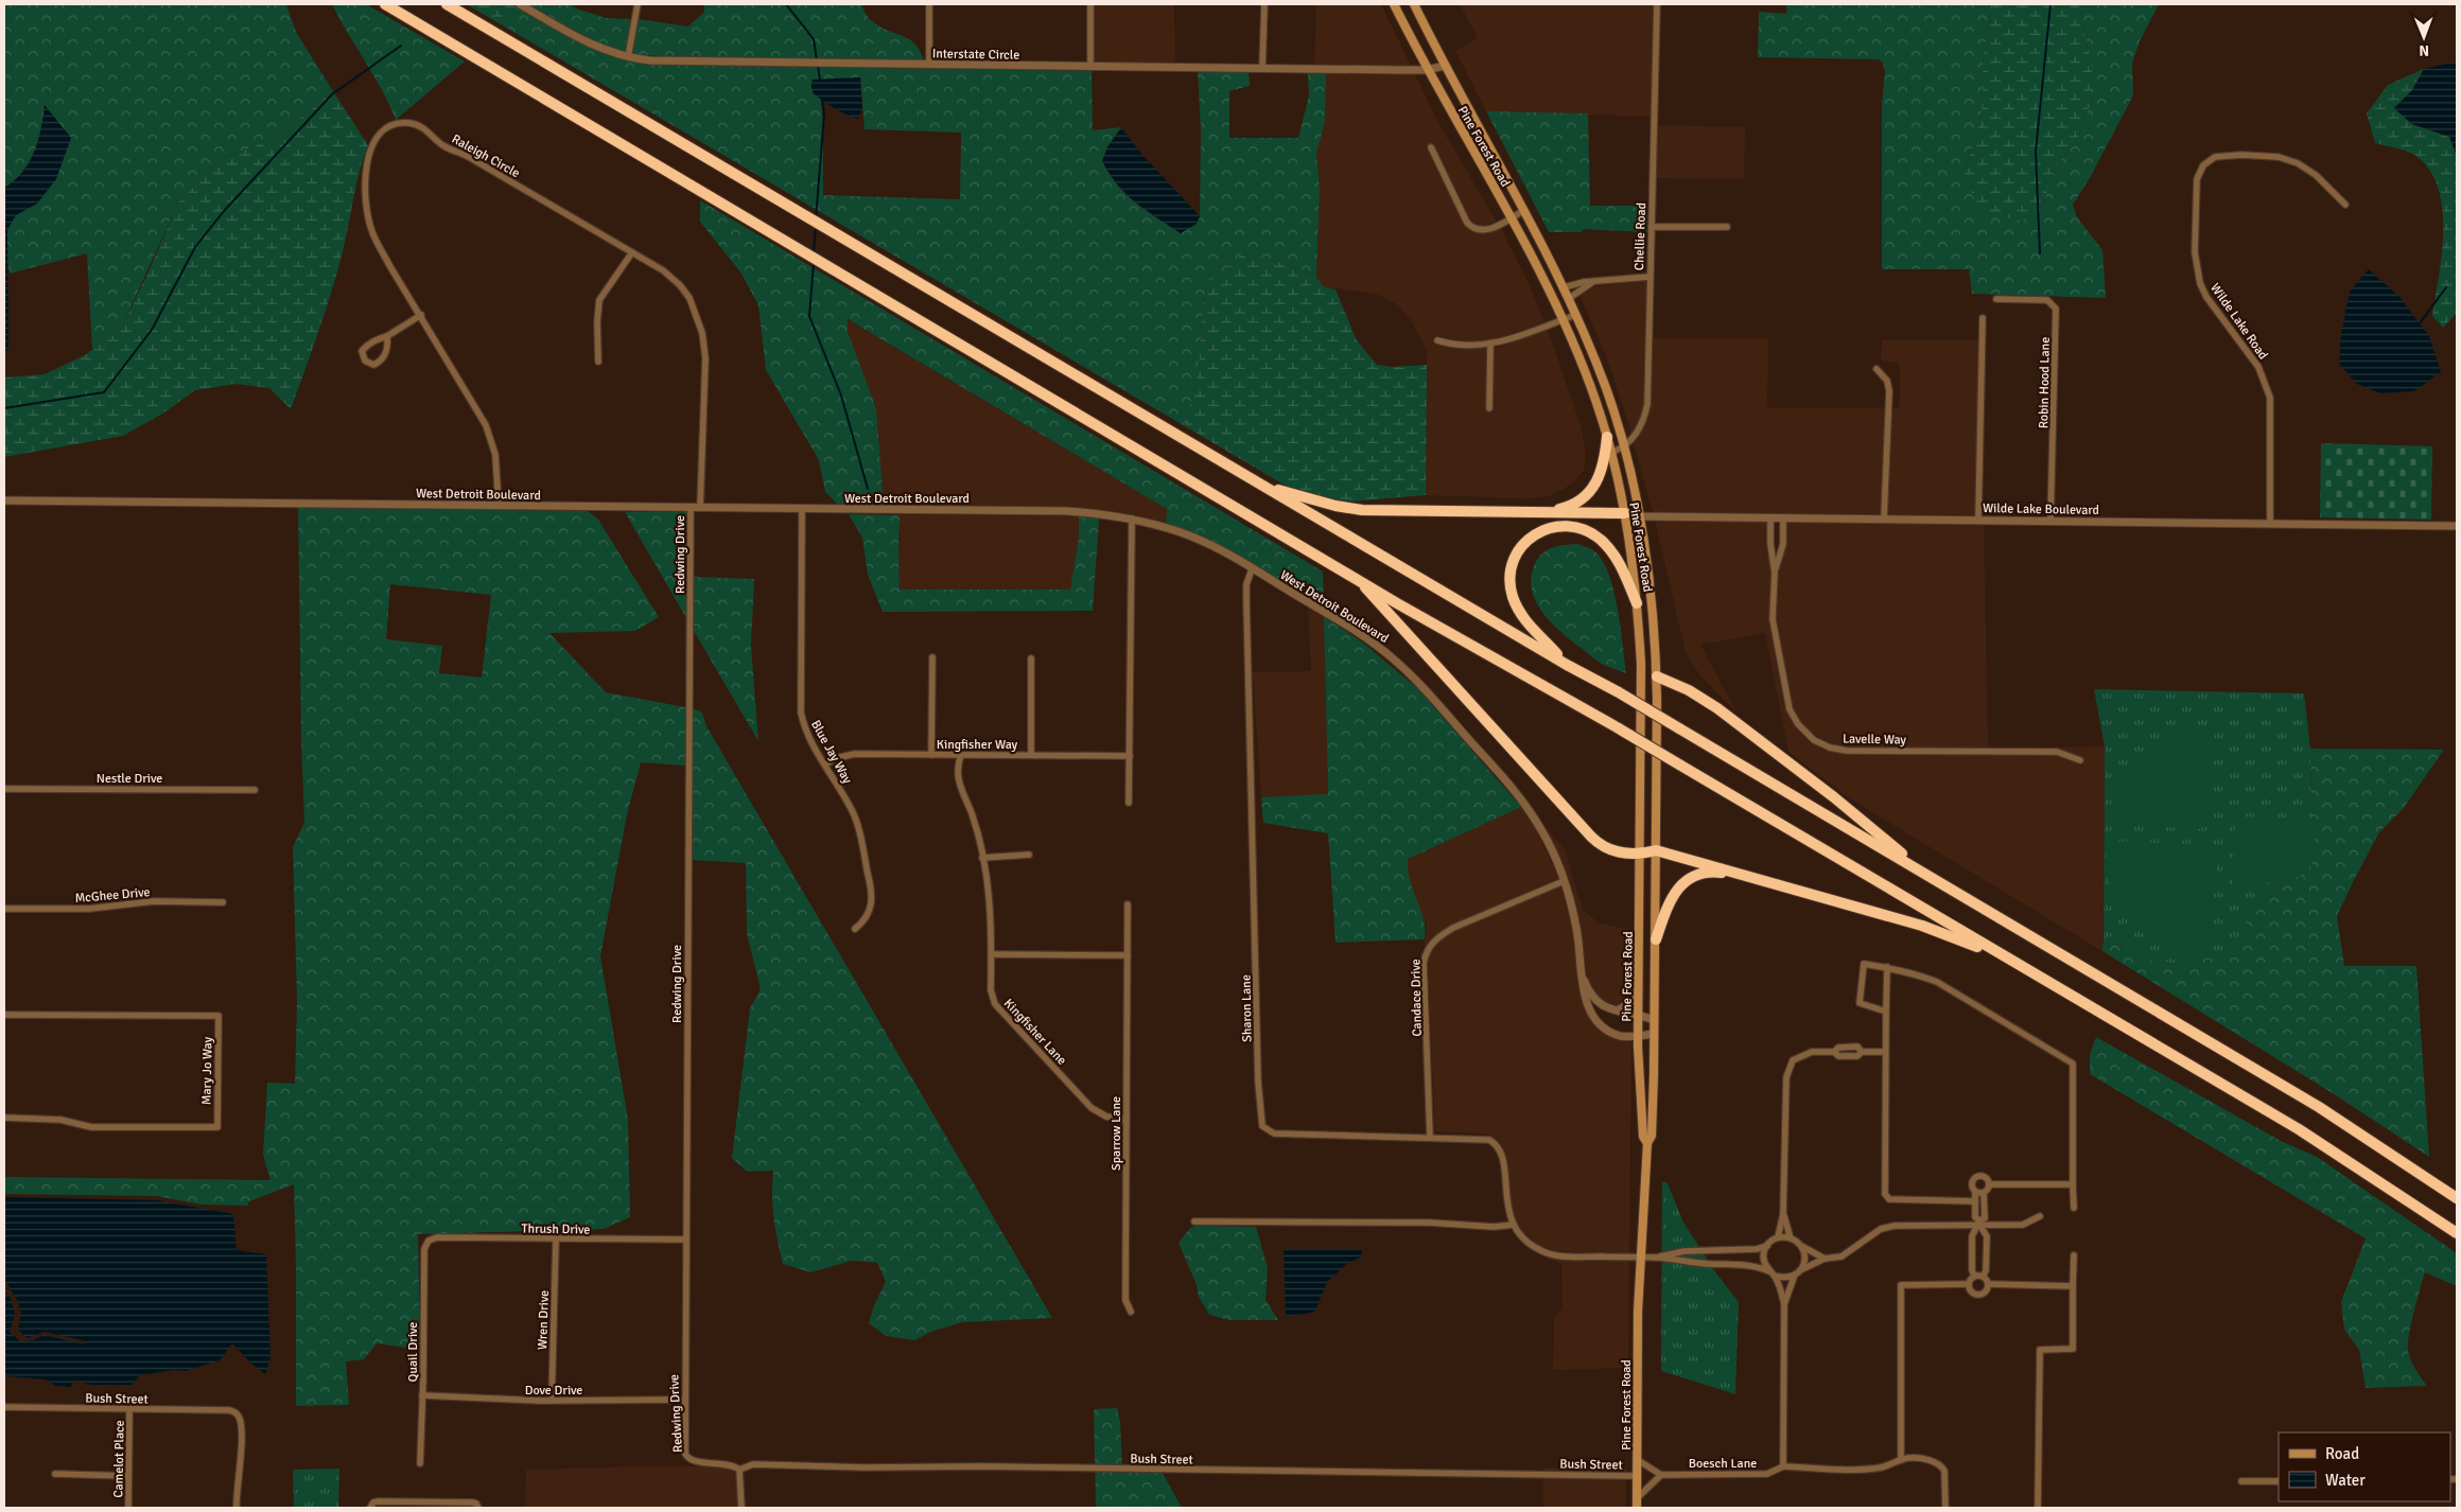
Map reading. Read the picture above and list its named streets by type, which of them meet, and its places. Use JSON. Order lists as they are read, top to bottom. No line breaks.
{"streets":{"main road":["Pine Forest Road"],"street":["Interstate Circle","Raleigh Circle","Chellie Road","Wilde Lake Road","Robin Hood Lane","West Detroit Boulevard","Wilde Lake Boulevard","Redwing Drive","Lavelle Way","Kingfisher Way","Blue Jay Way","Nestle Drive","McGhee Drive","Candace Drive","Sharon Lane","Kingfisher Lane","Mary Jo Way","Sparrow Lane","Thrush Drive","Wren Drive","Quail Drive","Dove Drive","Bush Street","Camelot Place","Boesch Lane"]},"crossings":[["Interstate Circle","Pine Forest Road"],["Pine Forest Road","Chellie Road"],["Pine Forest Road","West Detroit Boulevard"],["Pine Forest Road","Wilde Lake Boulevard"],["Pine Forest Road","Sharon Lane"],["Pine Forest Road","Bush Street"],["Raleigh Circle","West Detroit Boulevard"],["Wilde Lake Road","Wilde Lake Boulevard"],["Robin Hood Lane","Wilde Lake Boulevard"],["West Detroit Boulevard","Redwing Drive"],["West Detroit Boulevard","Blue Jay Way"],["West Detroit Boulevard","Candace Drive"],["West Detroit Boulevard","Sharon Lane"],["Wilde Lake Boulevard","Lavelle Way"],["Redwing Drive","Thrush Drive"],["Redwing Drive","Dove Drive"],["Redwing Drive","Bush Street"],["Kingfisher Way","Blue Jay Way"],["Kingfisher Way","Kingfisher Lane"],["Candace Drive","Sharon Lane"],["Kingfisher Lane","Sparrow Lane"],["Thrush Drive","Wren Drive"],["Thrush Drive","Quail Drive"],["Wren Drive","Dove Drive"],["Quail Drive","Dove Drive"],["Bush Street","Camelot Place"]],"legend":["Road","Water"],"north":"bottom"}
